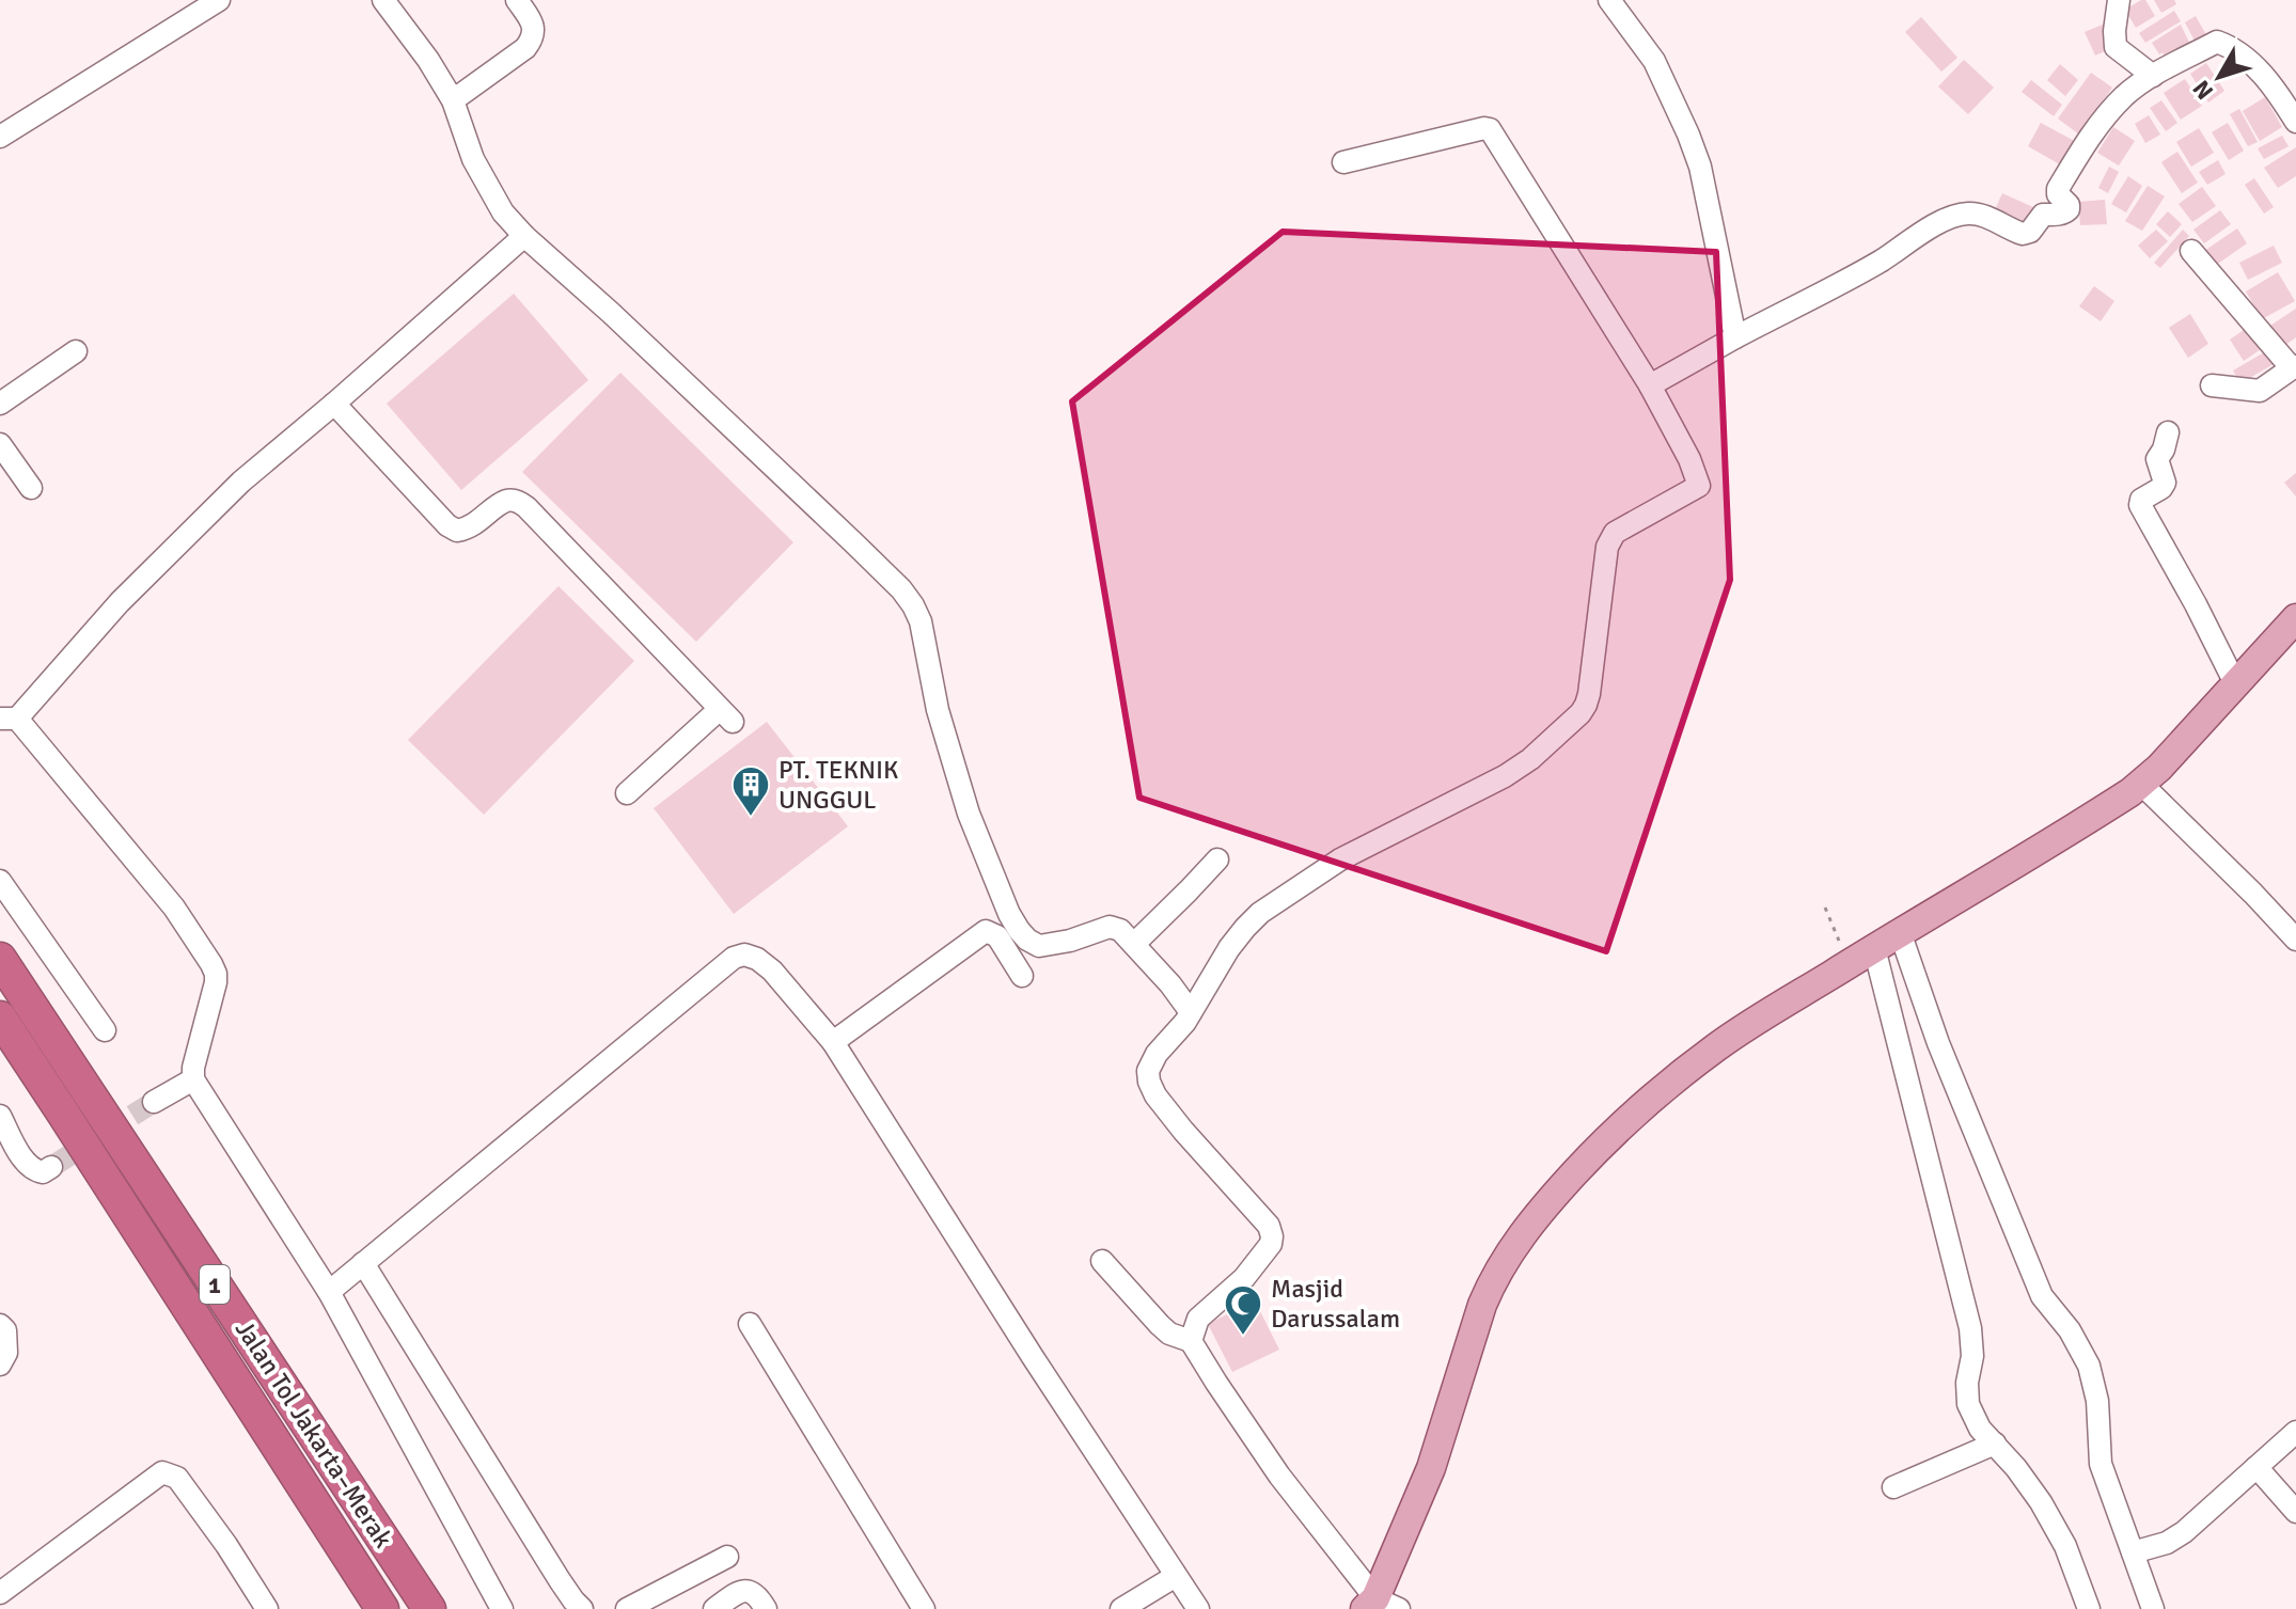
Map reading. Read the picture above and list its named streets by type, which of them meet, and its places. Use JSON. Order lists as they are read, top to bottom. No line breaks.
{"streets":{"highway":["1","Jalan Tol Jakarta–Merak"]},"places":{"building":["PT. TEKNIK UNGGUL"],"mosque":["Masjid Darussalam"]},"north":"bottom left"}
